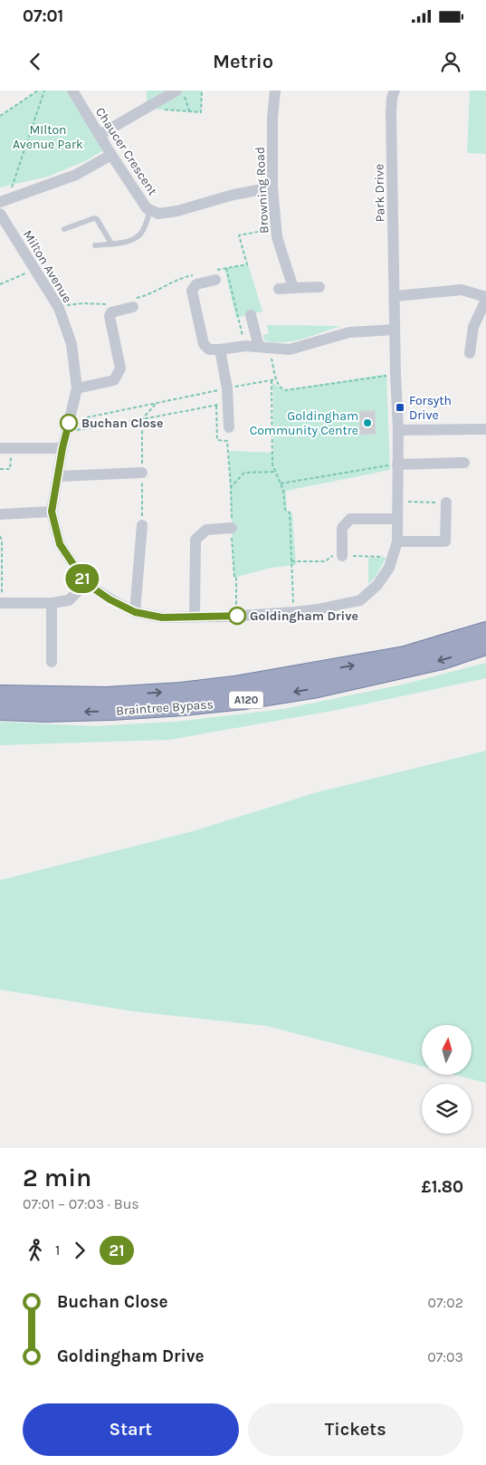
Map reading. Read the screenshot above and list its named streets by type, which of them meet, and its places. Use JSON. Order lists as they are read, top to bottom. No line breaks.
{"streets":{"highway":["A120","Braintree Bypass"],"street":["Chaucer Crescent","Browning Road","Park Drive","Milton Avenue"]},"crossings":[["Chaucer Crescent","Browning Road"]],"parks":["MIlton Avenue Park"],"places":{"transit":["Forsyth Drive"],"other":["Buchan Close","Goldingham Community Centre","Goldingham Drive"]},"lines":["bus line 21"],"north":"top","page":{"status":"07:01","header":"Metrio","on_map":"21","heading":["2 min","07:01 – 07:03 · Bus","£1.80"],"legs":["1","21"],"list":[{"name":"Buchan Close","value":"07:02"},{"name":"Goldingham Drive","value":"07:03"}],"buttons":["Start","Tickets"]}}
